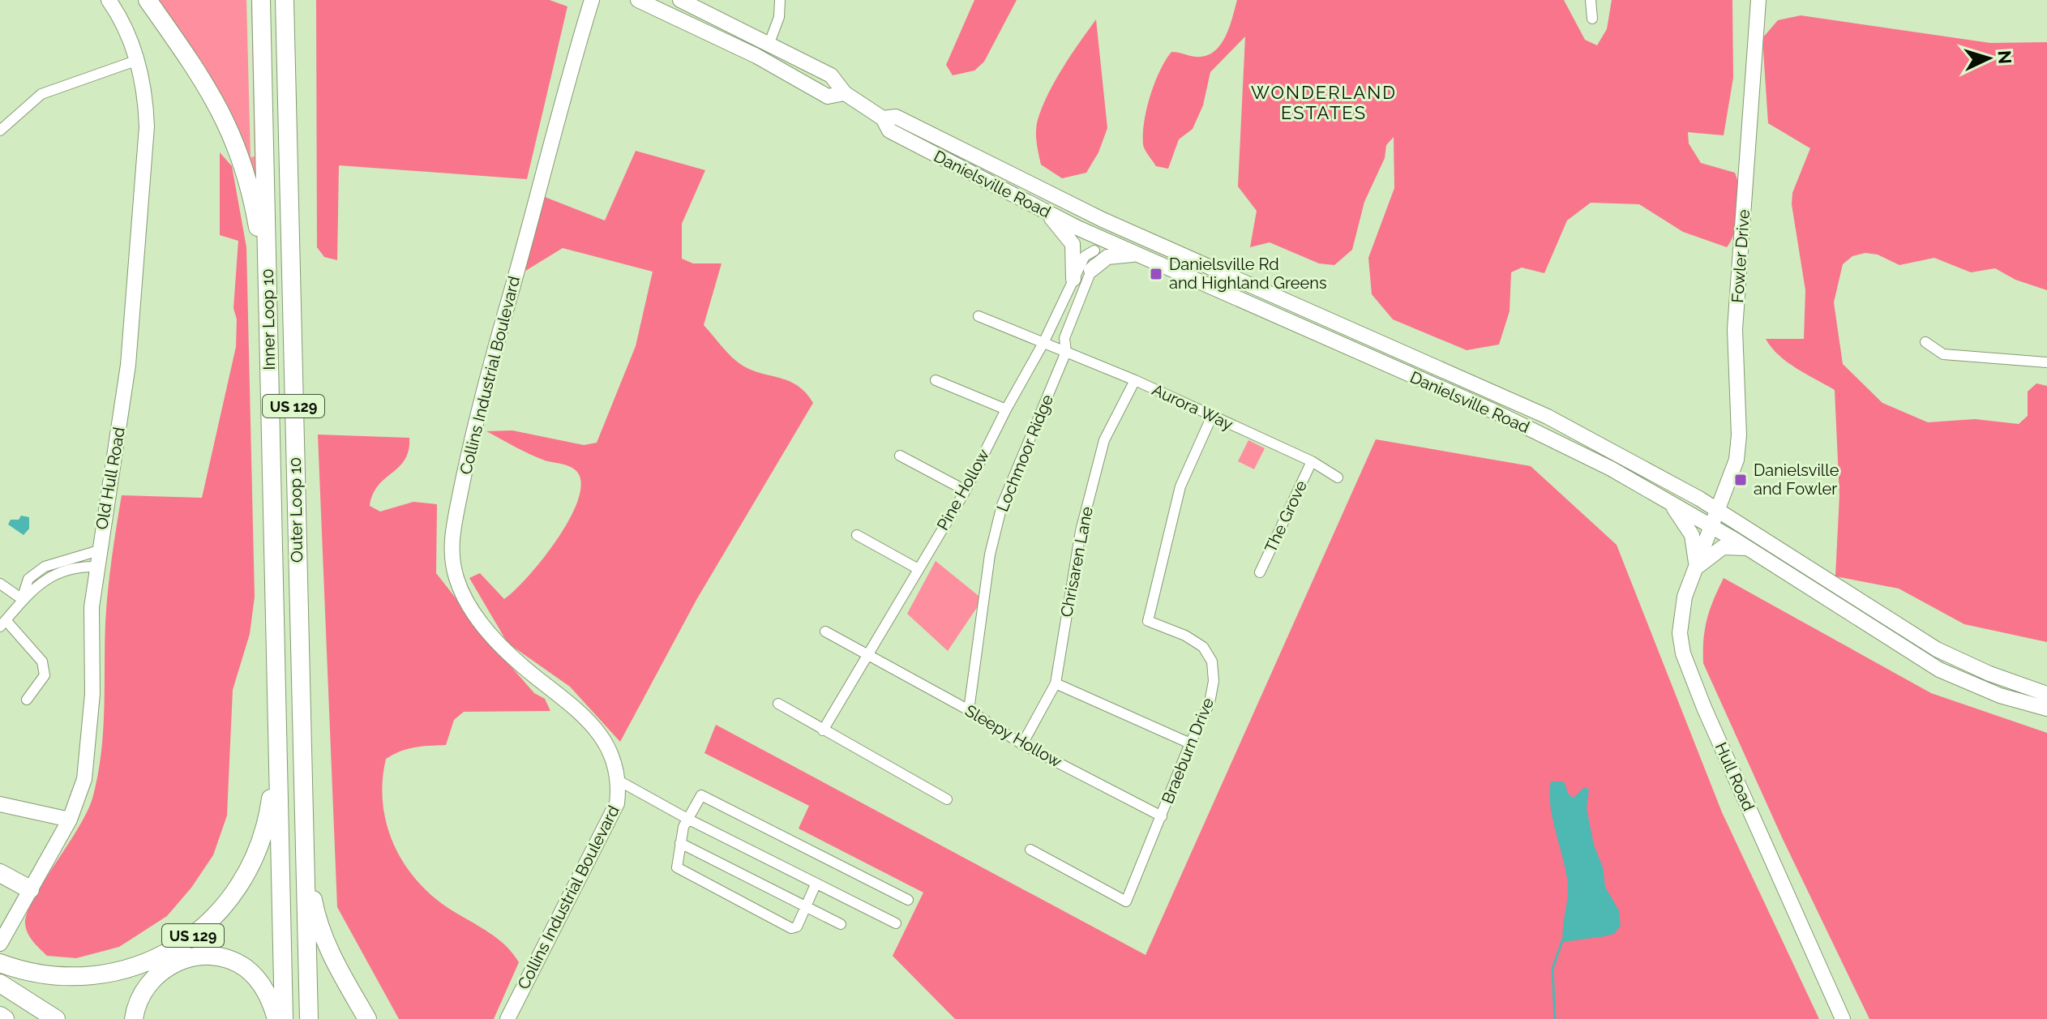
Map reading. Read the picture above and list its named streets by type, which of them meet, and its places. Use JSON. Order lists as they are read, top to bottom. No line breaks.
{"streets":{"highway":["Inner Loop 10","US 129","Outer Loop 10"],"main road":["Danielsville Road","Fowler Drive","Collins Industrial Boulevard","Old Hull Road","Hull Road"],"street":["Aurora Way","Lochmoor Ridge","Pine Hollow","The Grove","Chrisaren Lane","Sleepy Hollow","Braeburn Drive"]},"crossings":[["Danielsville Road","Fowler Drive"],["Danielsville Road","Pine Hollow"],["Danielsville Road","Hull Road"],["Fowler Drive","Hull Road"],["Inner Loop 10","US 129"],["Aurora Way","Lochmoor Ridge"],["Aurora Way","Pine Hollow"],["Aurora Way","The Grove"],["Aurora Way","Chrisaren Lane"],["Aurora Way","Braeburn Drive"],["Lochmoor Ridge","Sleepy Hollow"],["Pine Hollow","Sleepy Hollow"],["Chrisaren Lane","Sleepy Hollow"],["Sleepy Hollow","Braeburn Drive"]],"districts":["WONDERLAND ESTATES"],"places":{"transit":["Danielsville Rd and Highland Greens","Danielsville and Fowler"]},"north":"right"}
